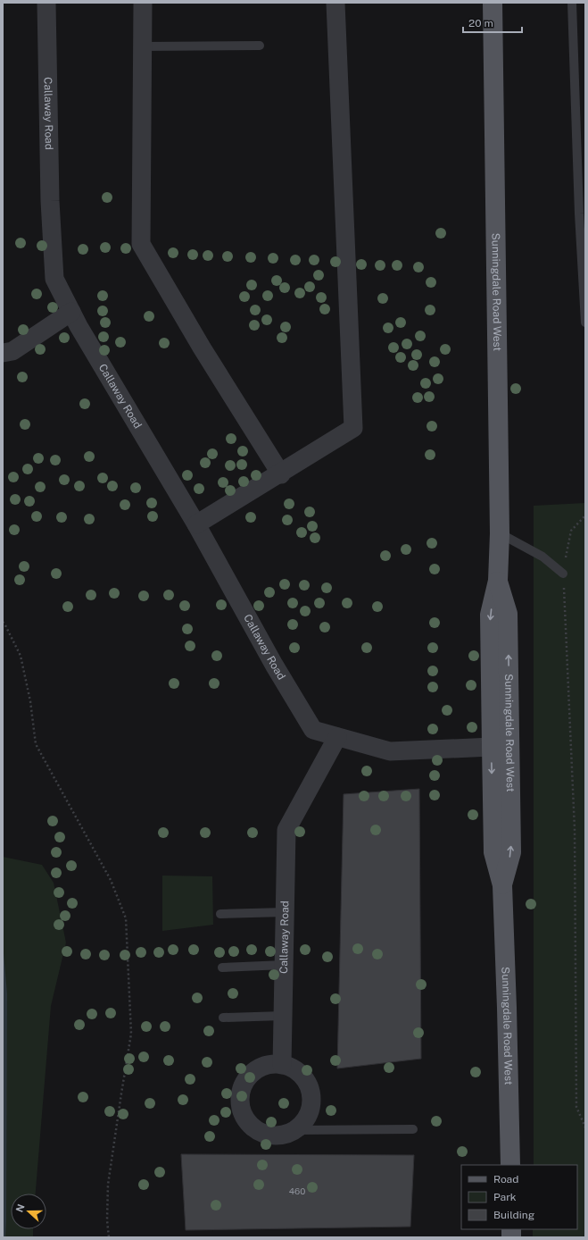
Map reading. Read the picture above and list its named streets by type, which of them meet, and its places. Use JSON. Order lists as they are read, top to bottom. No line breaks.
{"streets":{"main road":["Sunningdale Road West"],"street":["Callaway Road"]},"crossings":[["Callaway Road","Sunningdale Road West"]],"house_numbers":["460"],"legend":["Road","Park","Building"],"scale_bar":"20 m","north":"left"}
